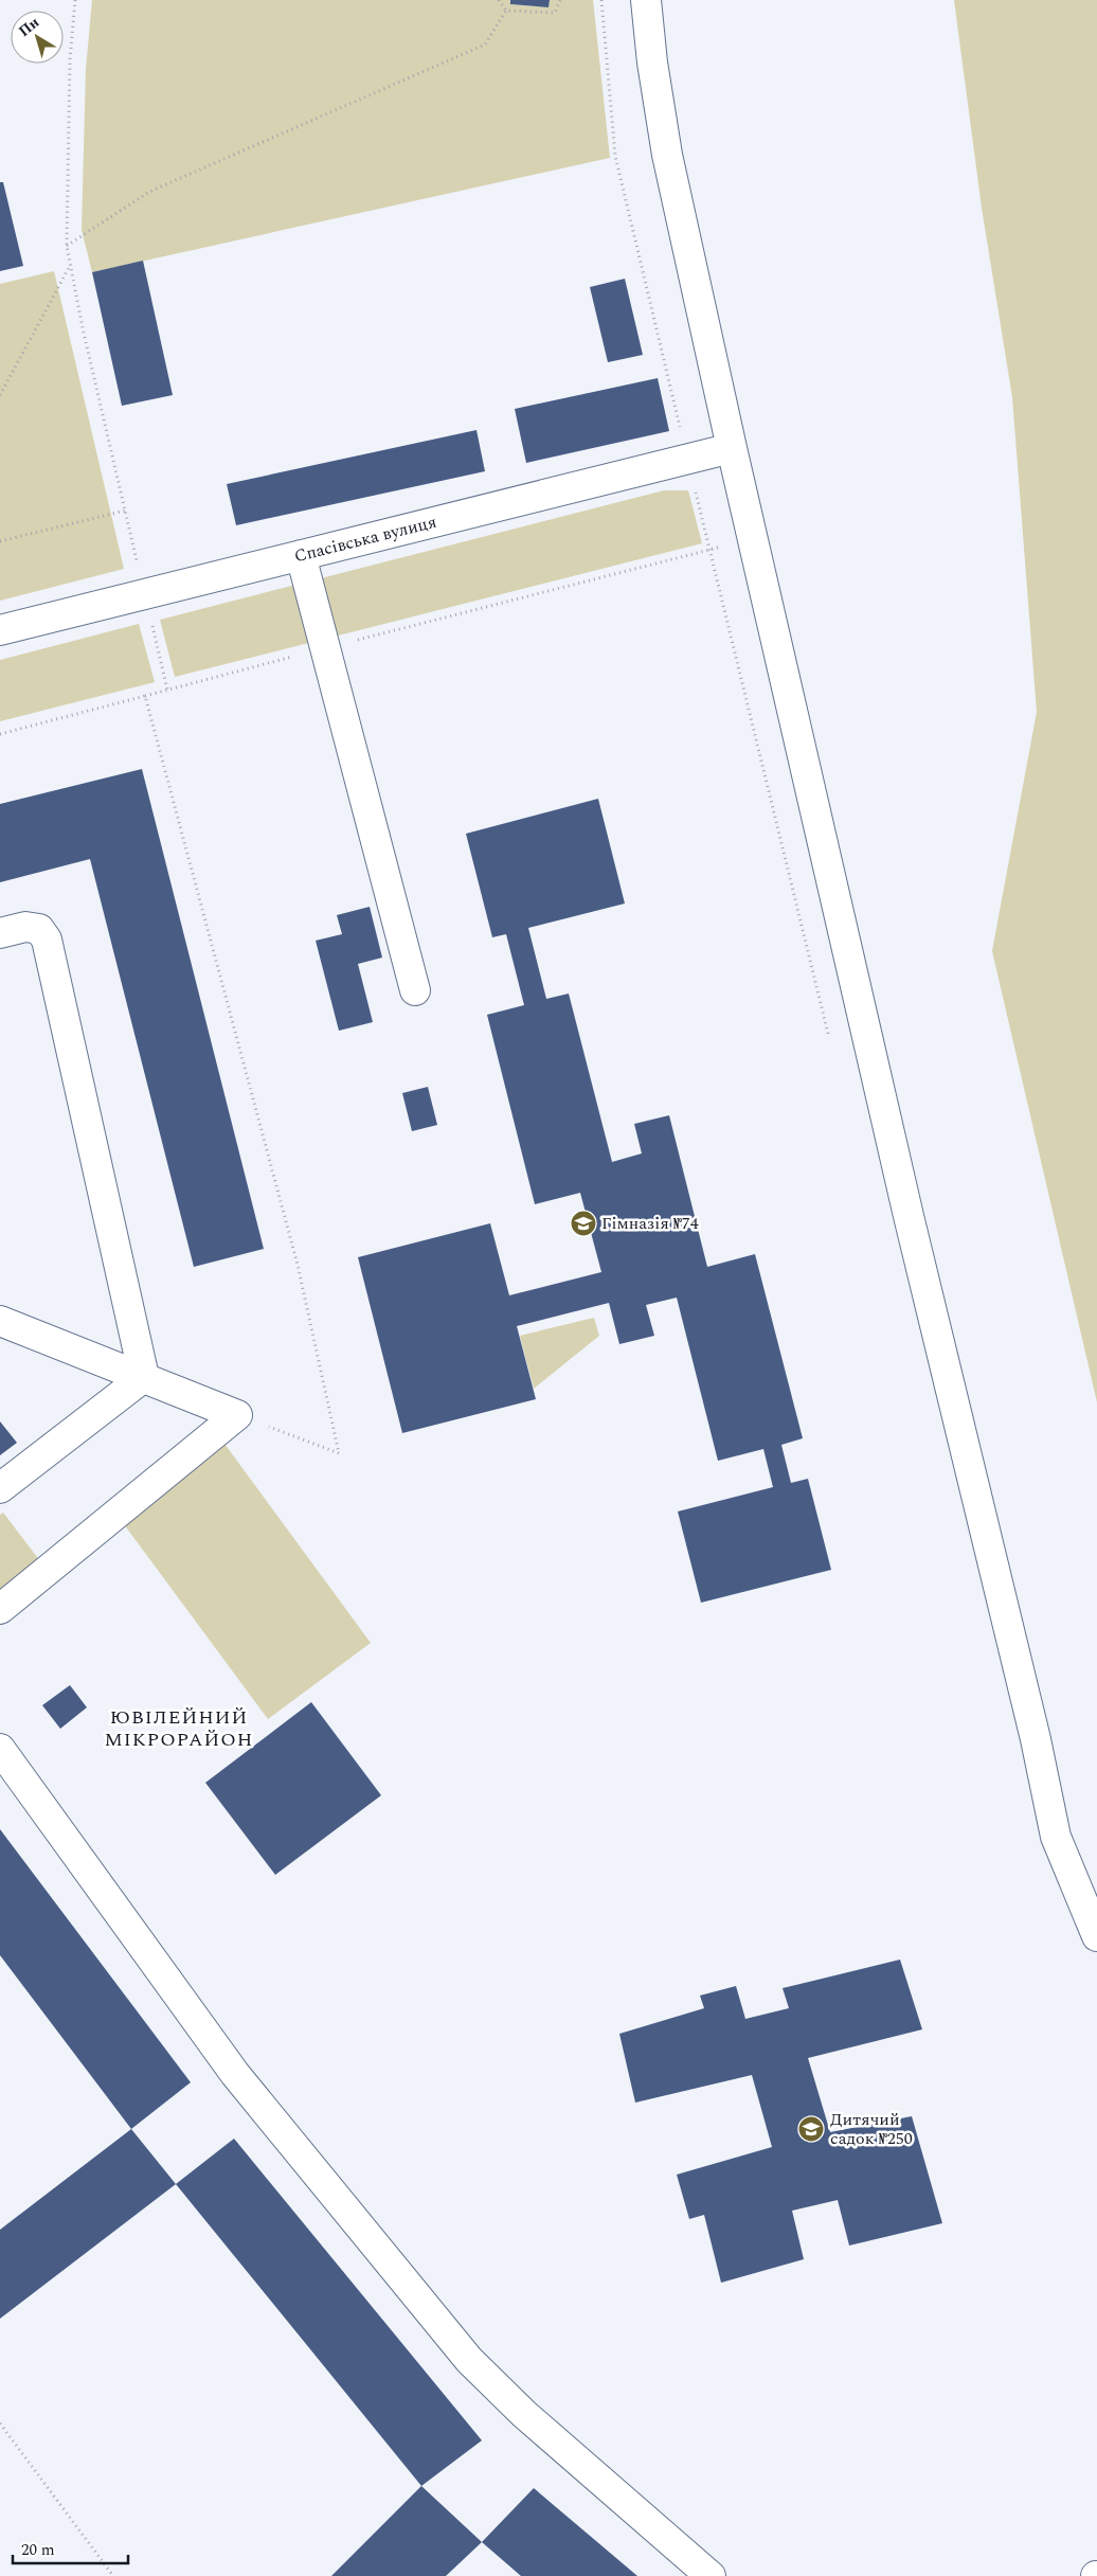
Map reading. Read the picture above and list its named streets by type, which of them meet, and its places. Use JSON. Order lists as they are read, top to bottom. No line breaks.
{"streets":{"street":["Спасівська вулиця"]},"districts":["ЮВІЛЕЙНИЙ МІКРОРАЙОН"],"places":{"school or university":["Гімназія №74","Дитячий садок №250"]},"scale_bar":"20 m","north":"top left"}
